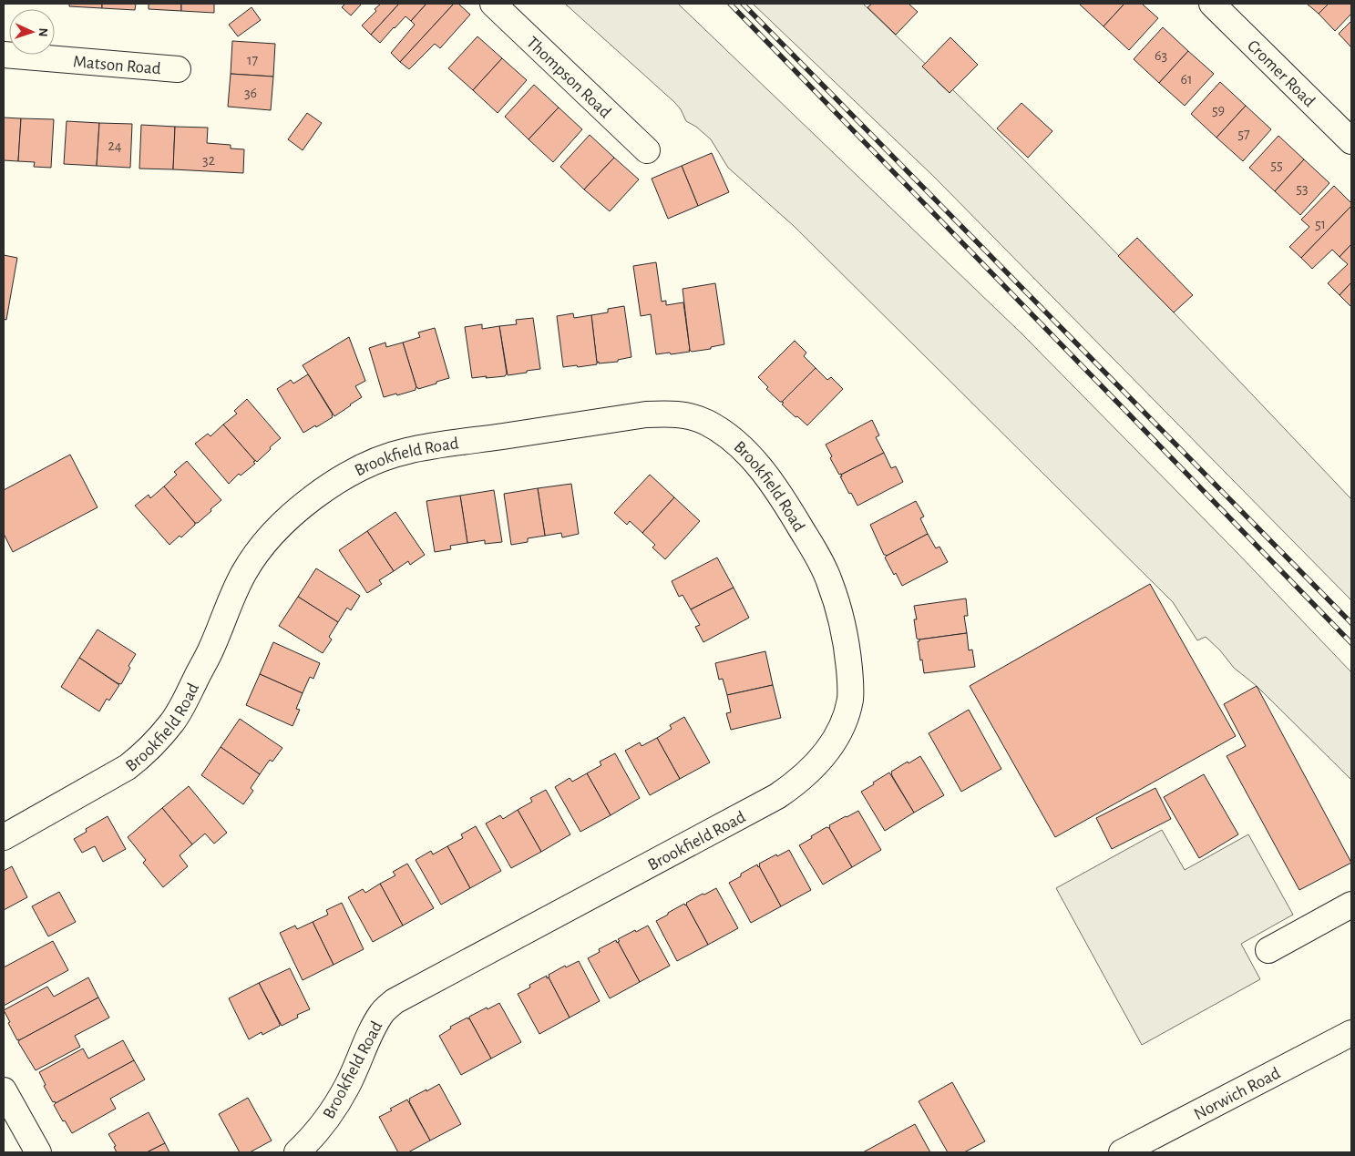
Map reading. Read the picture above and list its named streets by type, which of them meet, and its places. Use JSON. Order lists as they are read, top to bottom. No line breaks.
{"streets":{"street":["Matson Road","Cromer Road","Thompson Road","Brookfield Road","Norwich Road"]},"house_numbers":["63","17","61","36","59","57","24","32","55","53","51"],"north":"right"}
